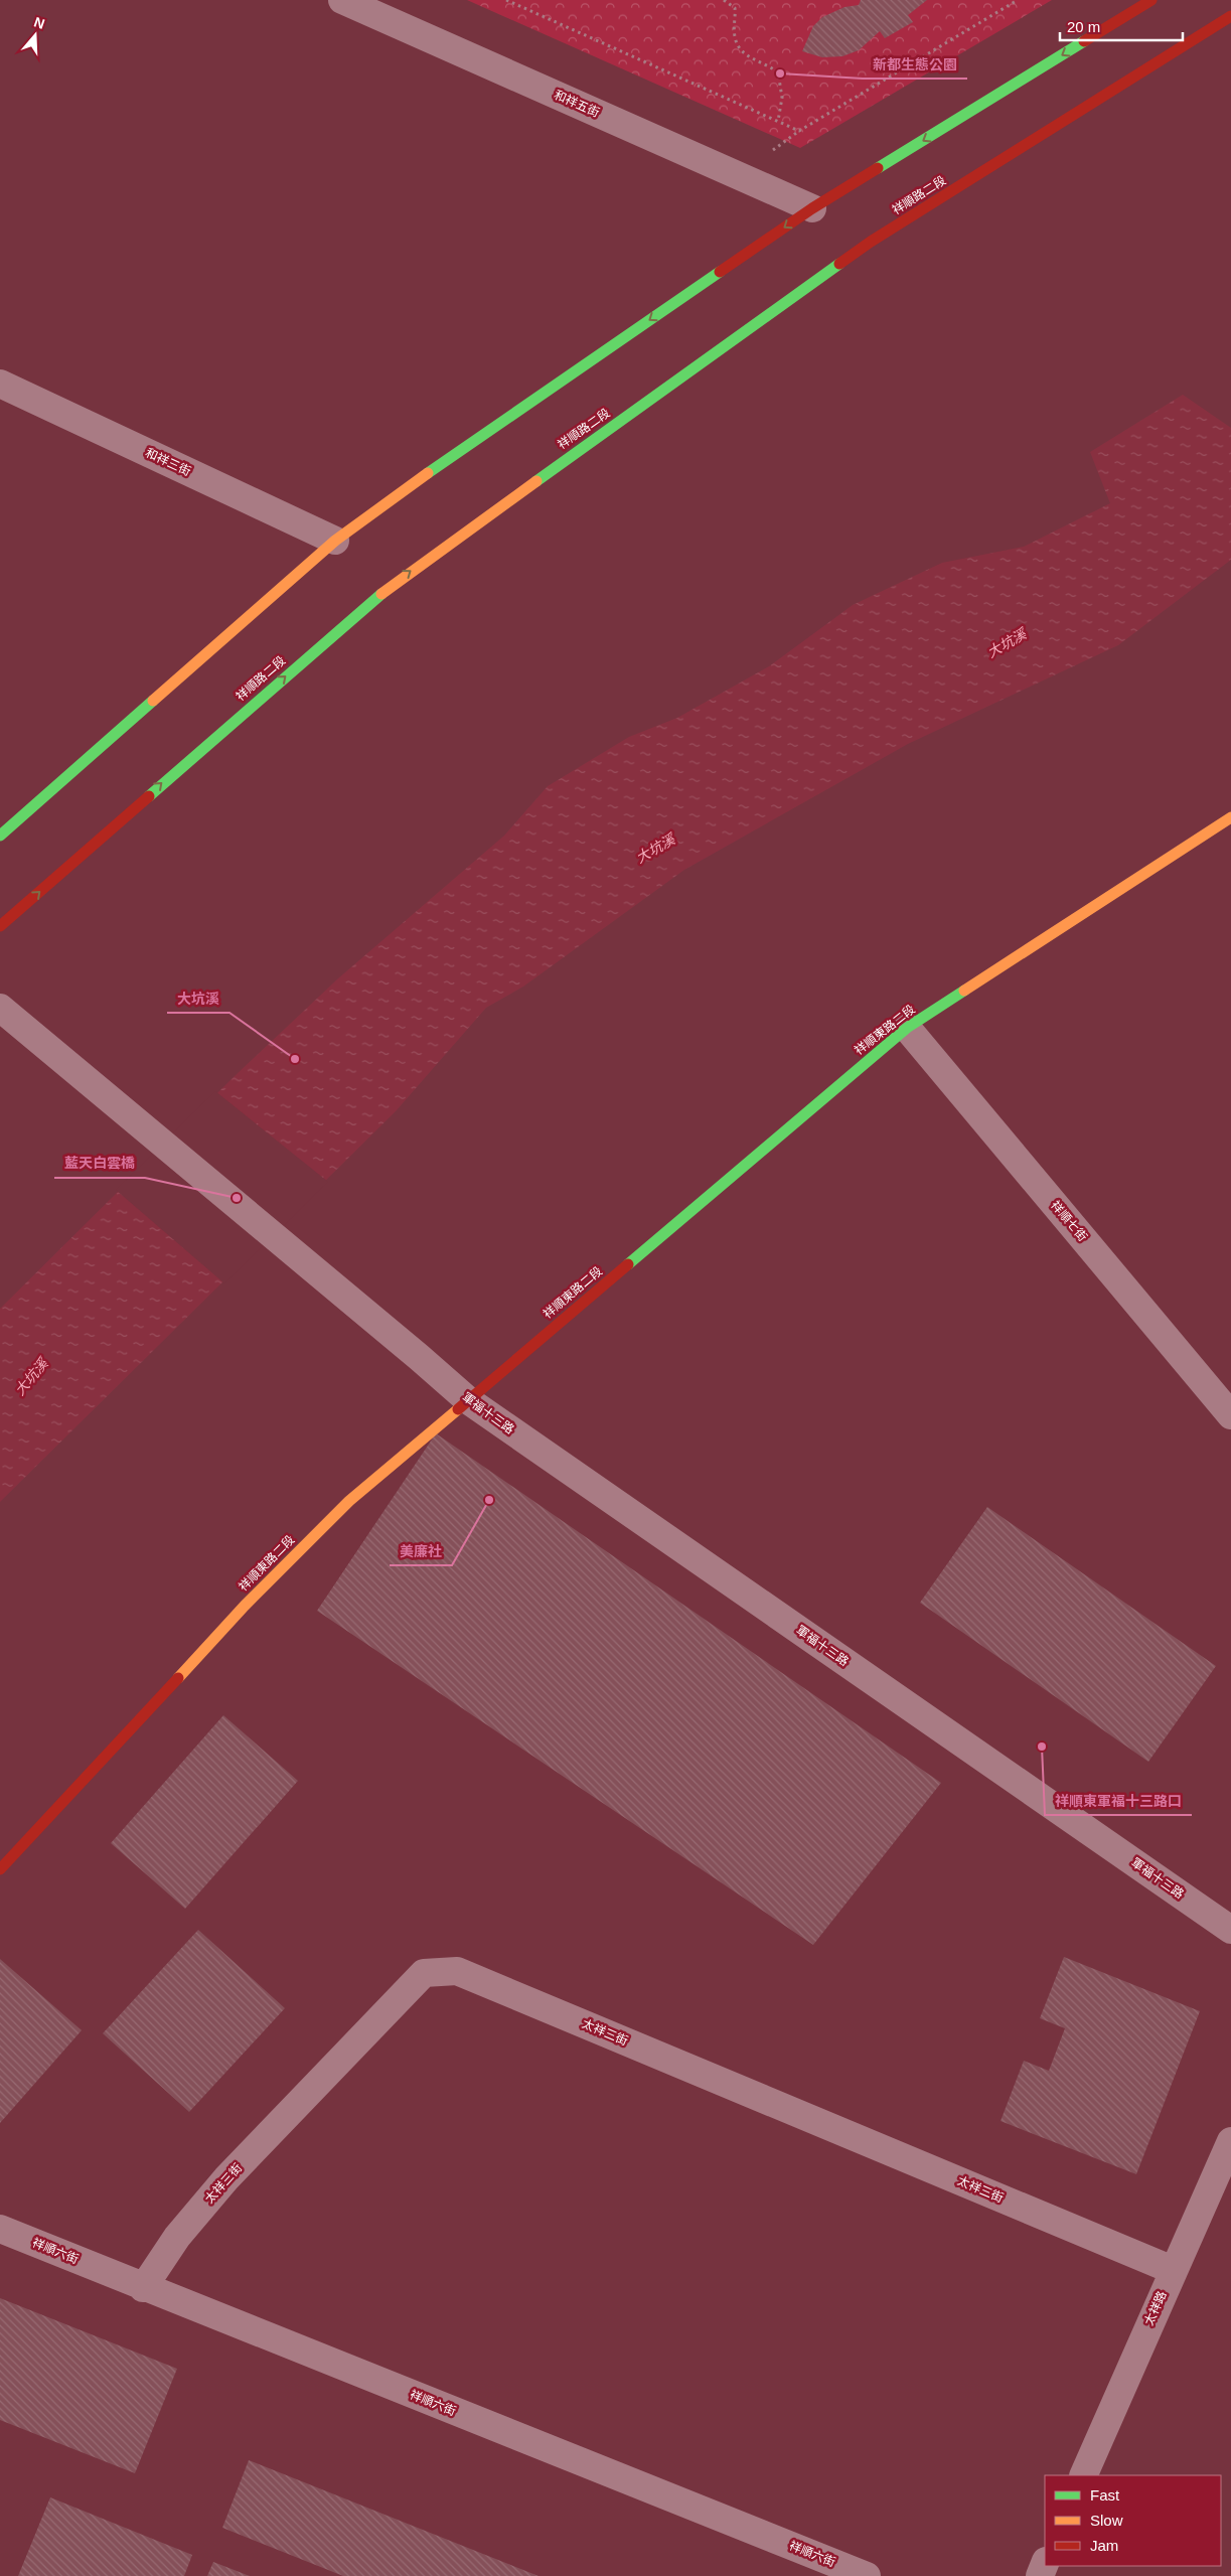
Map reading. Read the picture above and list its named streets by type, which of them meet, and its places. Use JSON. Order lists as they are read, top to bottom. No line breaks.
{"streets":{"street":["和祥五街","祥順路二段","和祥三街","祥順東路二段","祥順七街","軍福十三路","太祥三街","祥順六街","太祥路"]},"crossings":[["祥順東路二段","祥順七街"],["祥順東路二段","軍福十三路"],["太祥三街","祥順六街"],["太祥三街","太祥路"]],"water":["大坑溪"],"places":["新都生態公園","大坑溪","藍天白雲橋","美廉社","祥順東軍福十三路口"],"legend":["Fast","Slow","Jam"],"scale_bar":"20 m","north":"top"}
